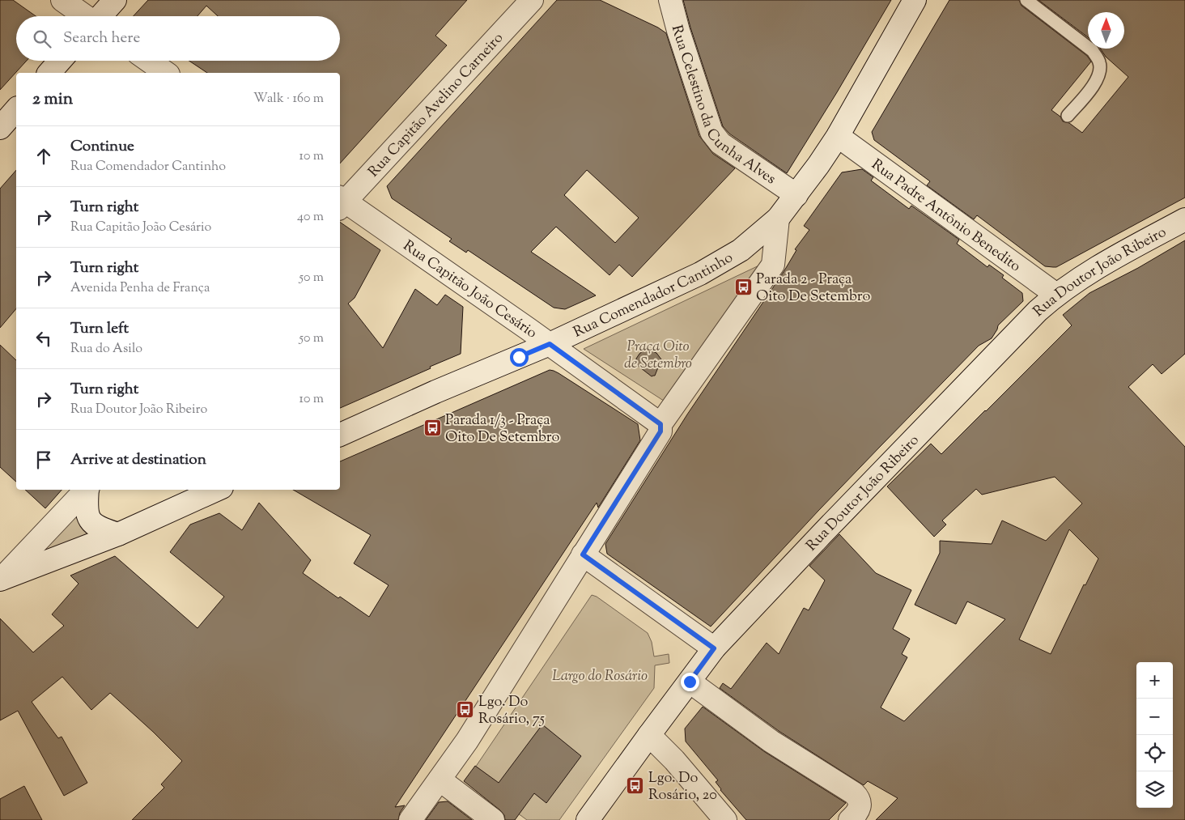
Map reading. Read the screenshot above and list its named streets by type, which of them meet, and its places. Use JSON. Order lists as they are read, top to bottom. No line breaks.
{"streets":{"street":["Rua Celestino da Cunha Alves","Rua Capitão Avelino Carneiro","Rua Padre Antônio Benedito","Rua Doutor João Ribeiro","Rua Capitão João Cesário","Rua Comendador Cantinho"]},"crossings":[["Rua Celestino da Cunha Alves","Rua Comendador Cantinho"],["Rua Capitão Avelino Carneiro","Rua Capitão João Cesário"],["Rua Padre Antônio Benedito","Rua Doutor João Ribeiro"],["Rua Padre Antônio Benedito","Rua Comendador Cantinho"],["Rua Capitão João Cesário","Rua Comendador Cantinho"]],"parks":["Praça Oito de Setembro","Largo do Rosário"],"places":{"bus stop":["Parada 2 - Praça Oito De Setembro","Parada 1/3 - Praça Oito De Setembro","Lgo. Do Rosário, 75","Lgo. Do Rosário, 20"]},"north":"top","page":{"search":"Search here","heading":["2 min","Walk · 160 m"],"list":[["Continue","Rua Comendador Cantinho","10 m"],["Turn right","Rua Capitão João Cesário","40 m"],["Turn right","Avenida Penha de França","50 m"],["Turn left","Rua do Asilo","50 m"],["Turn right","Rua Doutor João Ribeiro","10 m"],"Arrive at destination"],"map_buttons":["+","−"]}}
